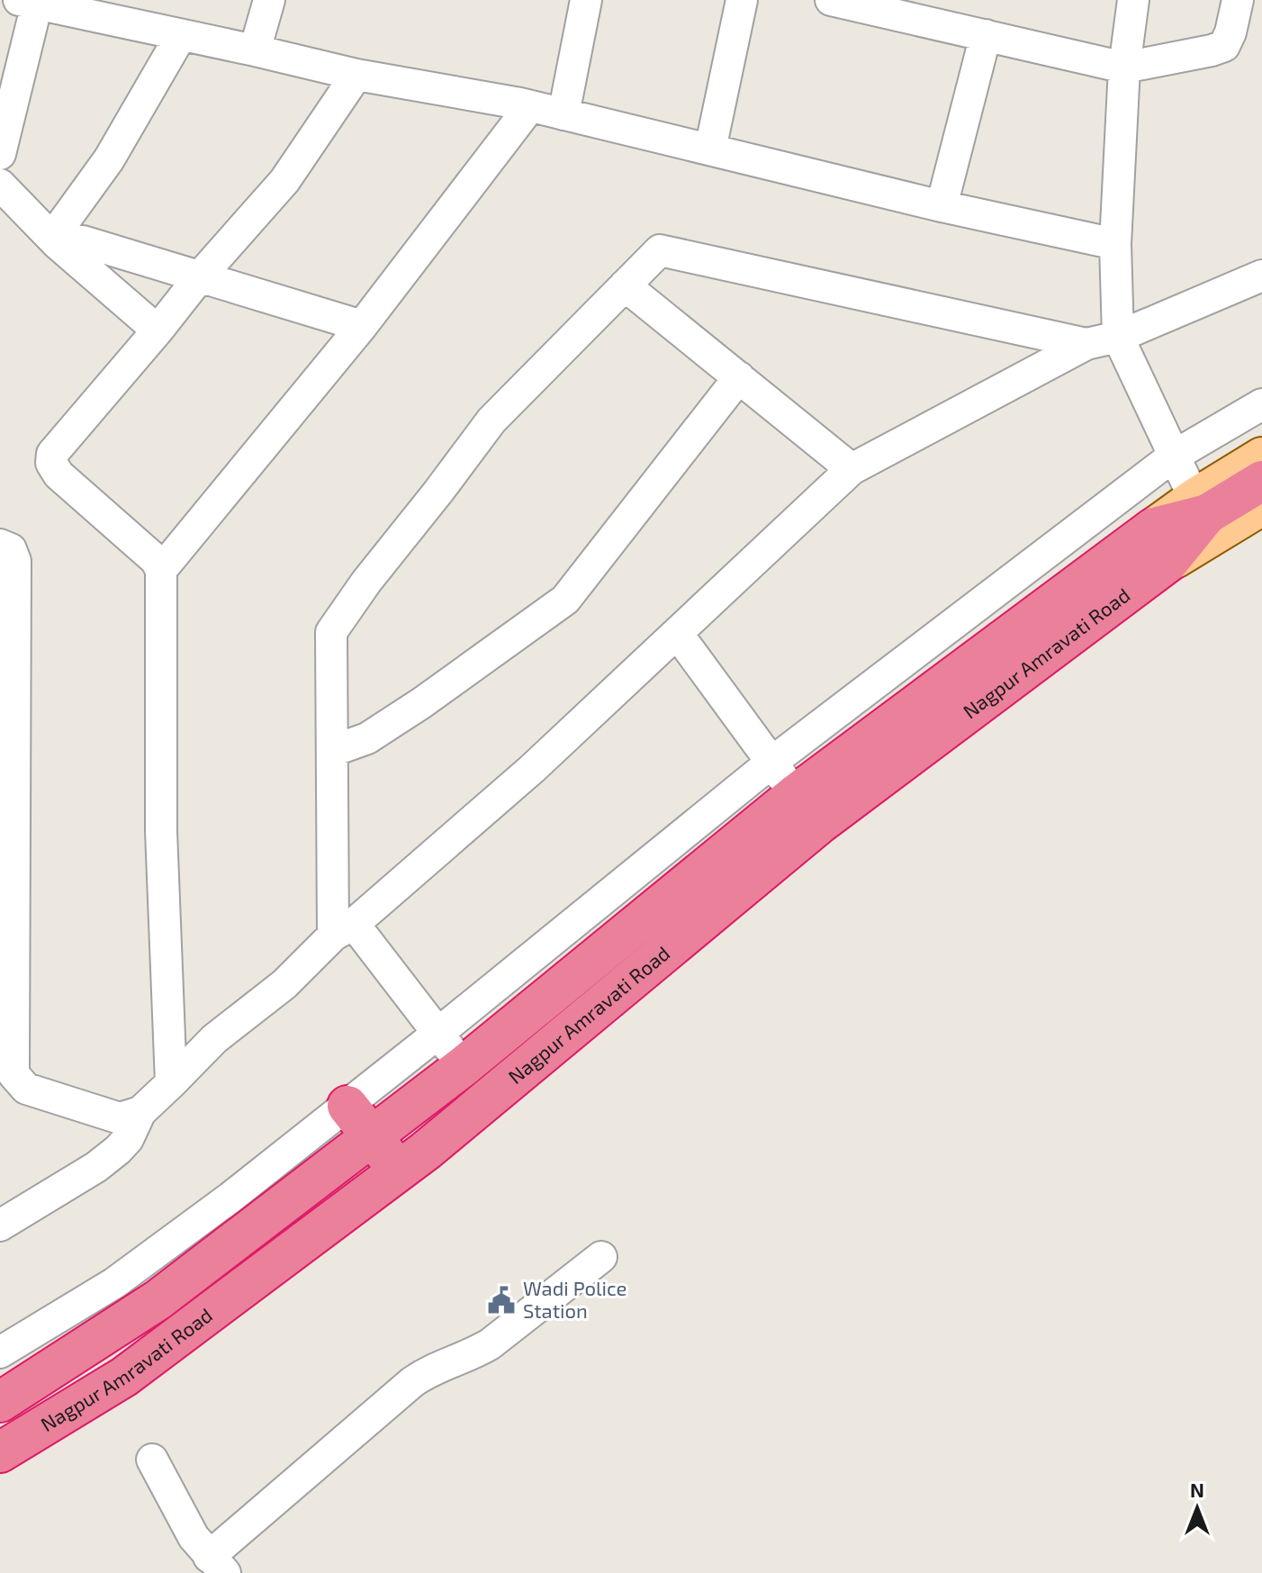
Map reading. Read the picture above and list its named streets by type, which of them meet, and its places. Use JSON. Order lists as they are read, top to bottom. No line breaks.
{"streets":{"highway":["Nagpur Amravati Road"]},"places":{"public building":["Wadi Police Station"]},"north":"top"}
